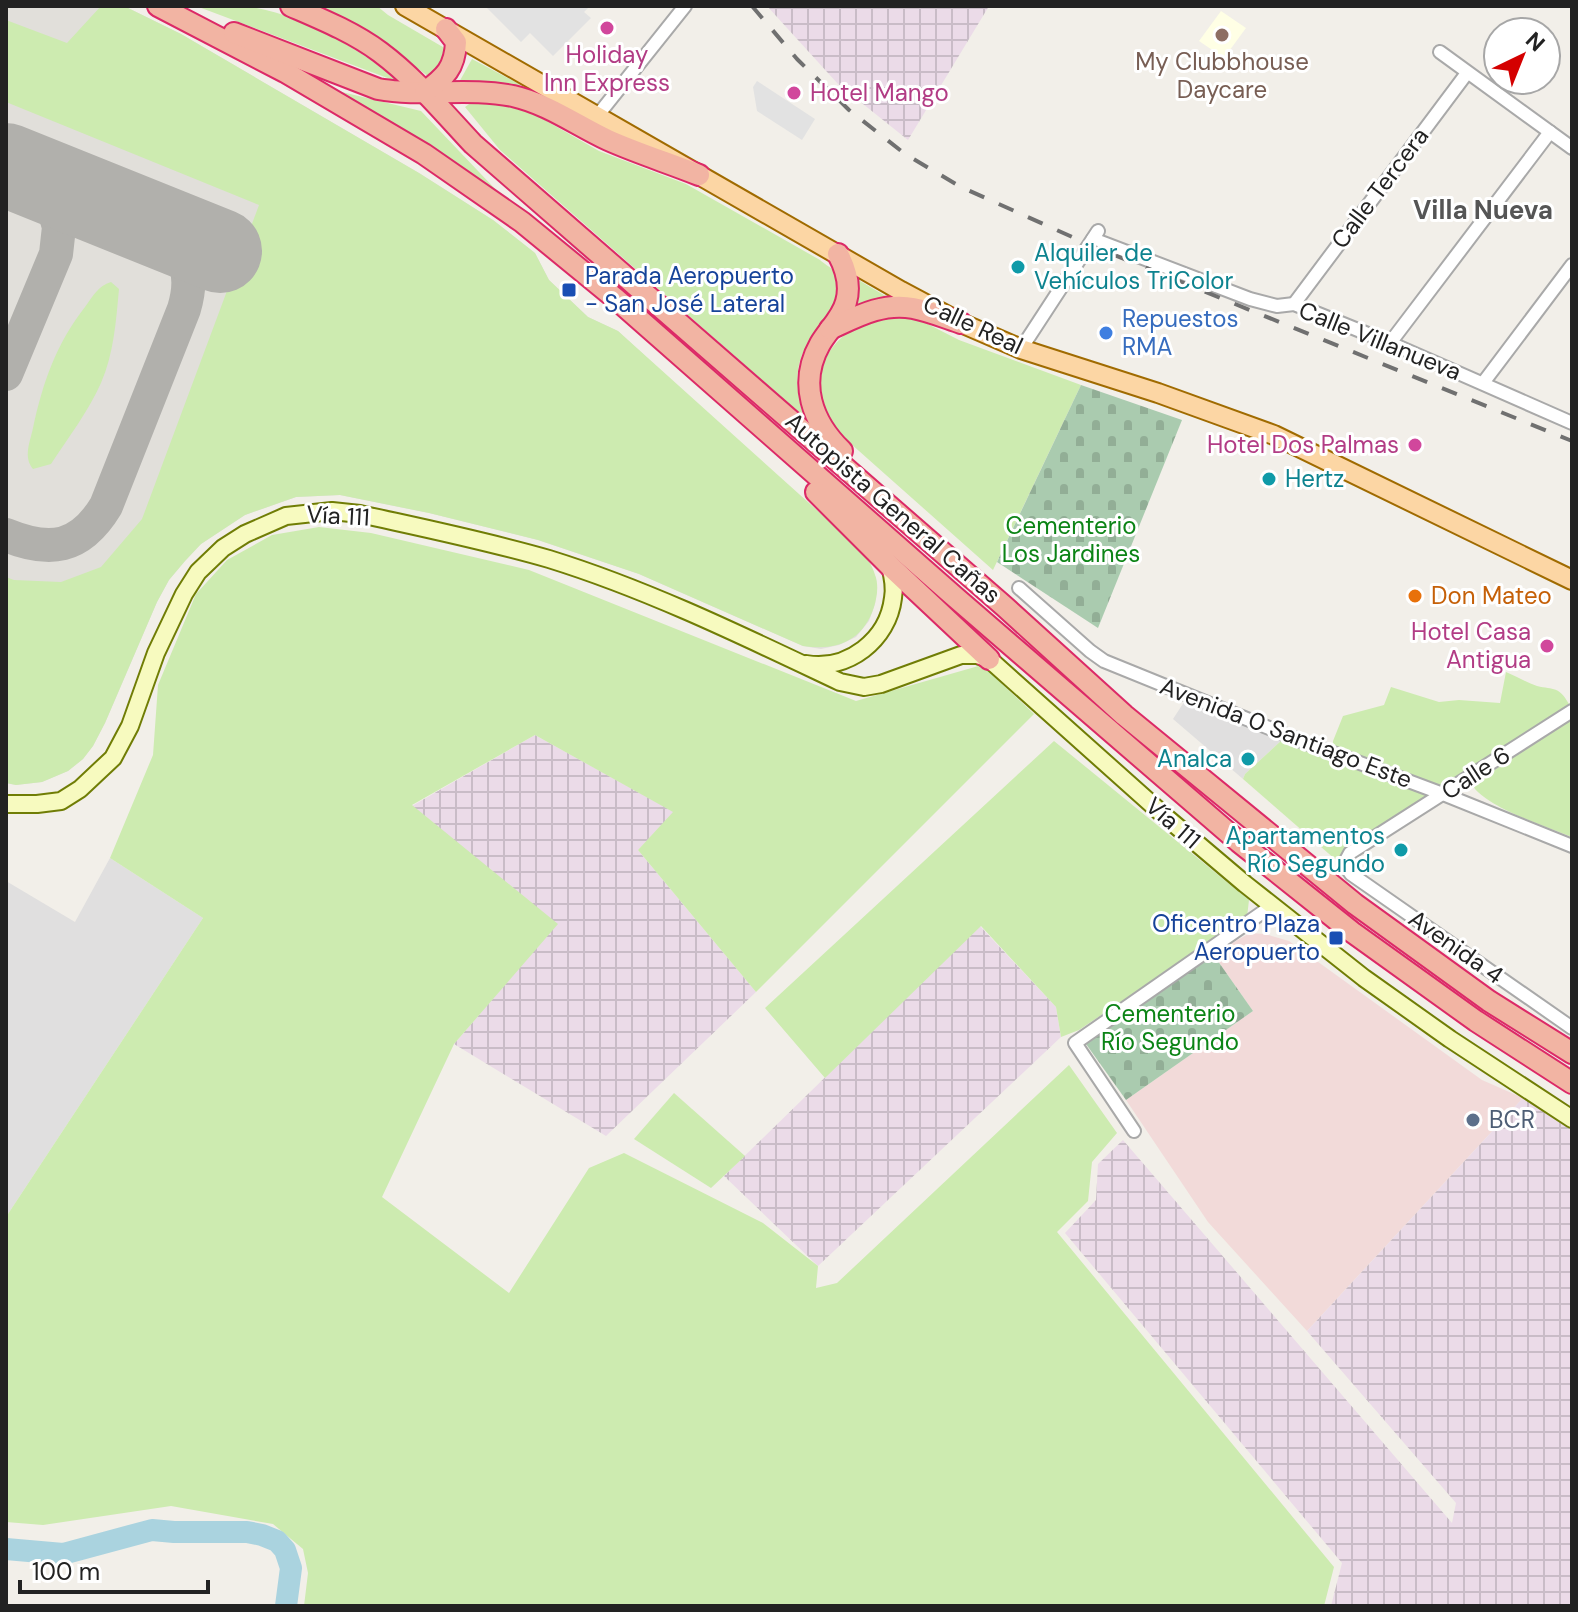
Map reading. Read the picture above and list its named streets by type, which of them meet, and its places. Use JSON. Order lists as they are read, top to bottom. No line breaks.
{"streets":{"highway":["Autopista General Cañas"],"main road":["Calle Real","Vía 111"],"street":["Calle Tercera","Calle Villanueva","Avenida 0 Santiago Este","Calle 6","Avenida 4"]},"crossings":[["Calle Tercera","Calle Villanueva"],["Calle Real","Calle Villanueva"],["Avenida 0 Santiago Este","Calle 6"],["Calle 6","Avenida 4"]],"districts":["Villa Nueva"],"parks":["Cementerio Los Jardines","Cementerio Río Segundo"],"places":{"other":["Holiday Inn Express","My Clubbhouse Daycare","Hotel Mango","Alquiler de Vehículos TriColor","Repuestos RMA","Hotel Dos Palmas","Hertz","Don Mateo","Hotel Casa Antigua","Analca","Apartamentos Río Segundo","BCR"],"transit":["Parada Aeropuerto - San José Lateral","Oficentro Plaza Aeropuerto"]},"scale_bar":"100 m","north":"top right"}
